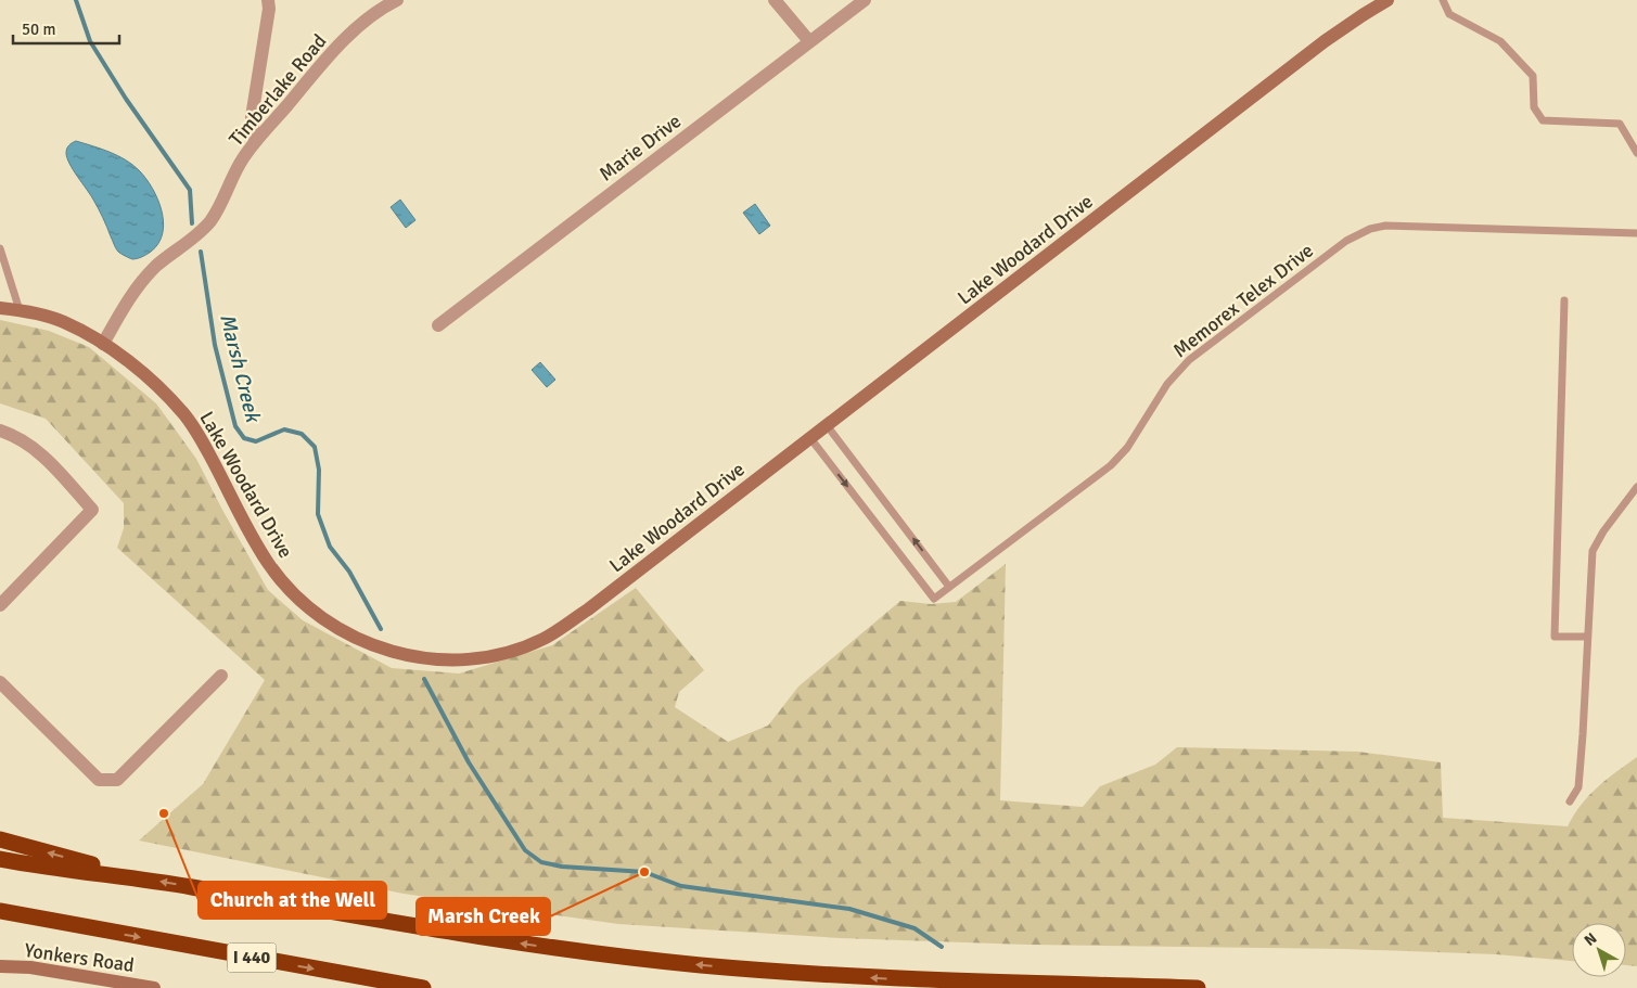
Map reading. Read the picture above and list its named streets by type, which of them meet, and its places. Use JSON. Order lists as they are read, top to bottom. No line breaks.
{"streets":{"highway":["I 440"],"street":["Timberlake Road","Marie Drive","Lake Woodard Drive","Yonkers Road"],"lane":["Memorex Telex Drive"]},"crossings":[["Timberlake Road","Lake Woodard Drive"],["Lake Woodard Drive","Memorex Telex Drive"]],"water":["Marsh Creek"],"places":["Church at the Well","Marsh Creek"],"scale_bar":"50 m","north":"top left"}
